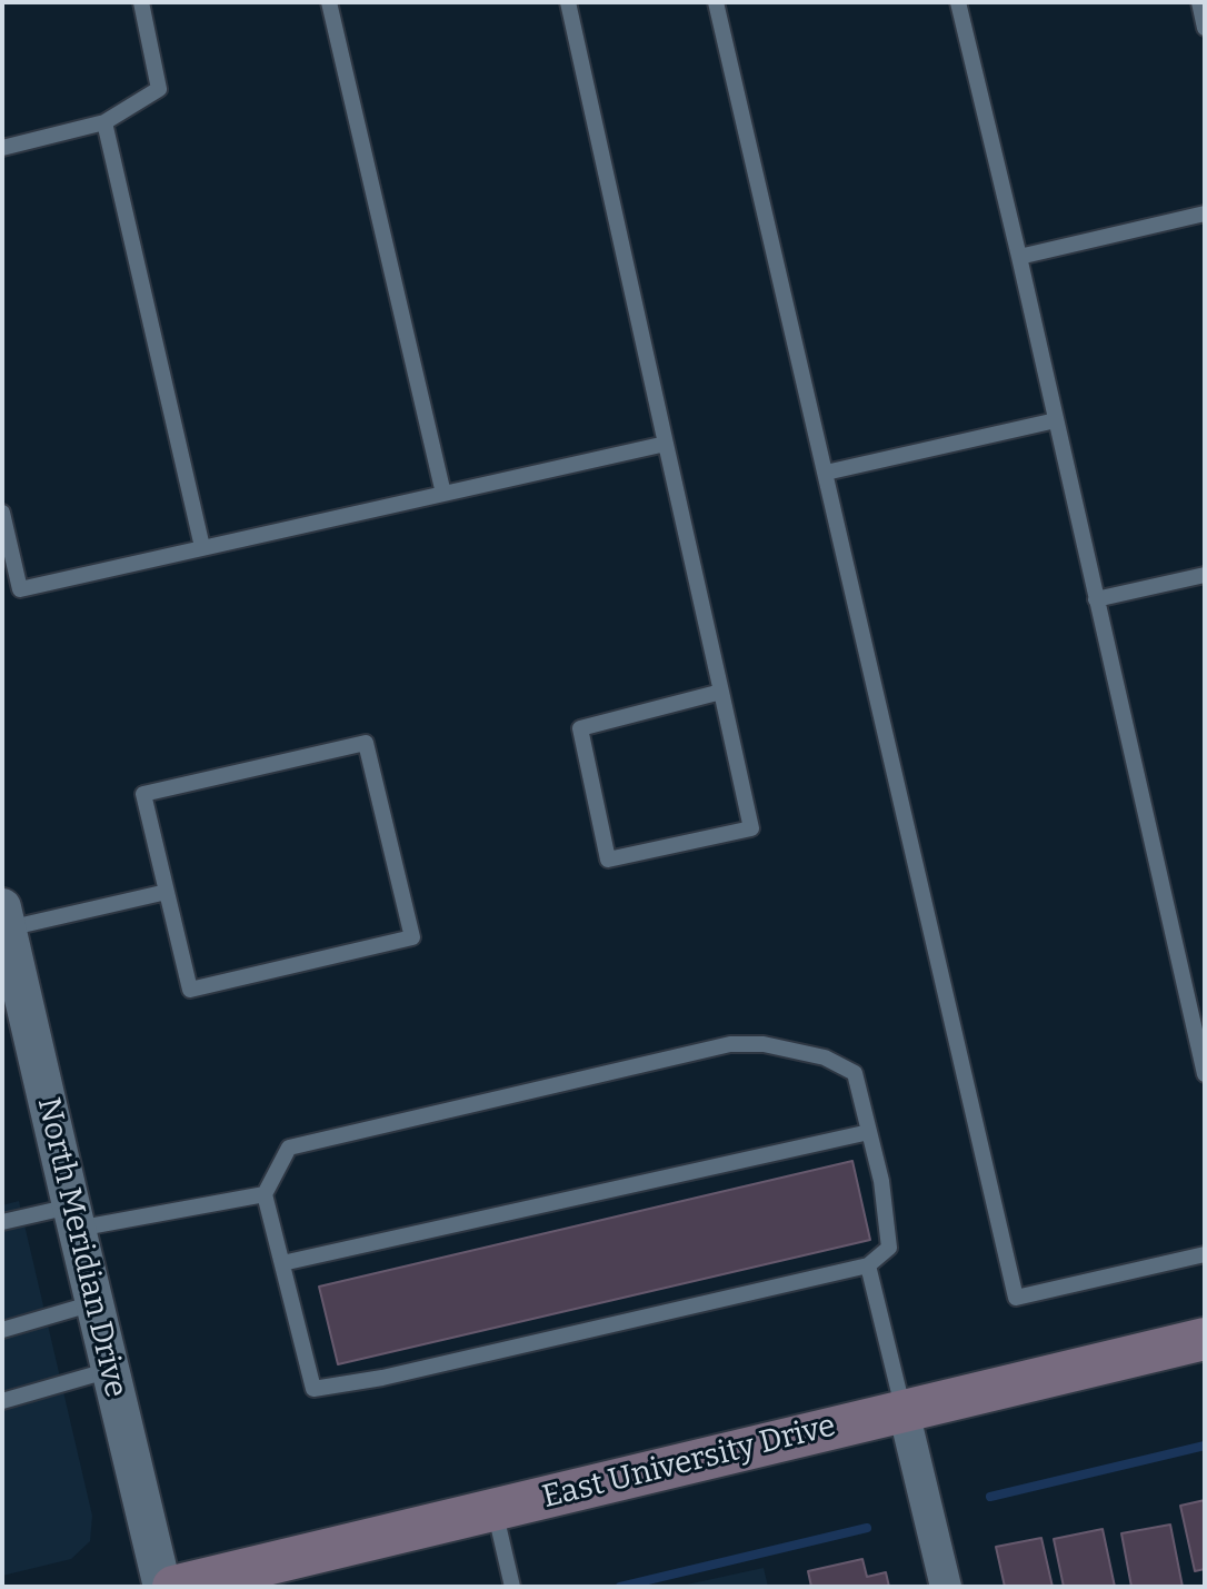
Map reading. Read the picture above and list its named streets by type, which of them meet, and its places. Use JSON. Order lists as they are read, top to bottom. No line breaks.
{"streets":{"main road":["East University Drive"],"street":["North Meridian Drive"]}}
